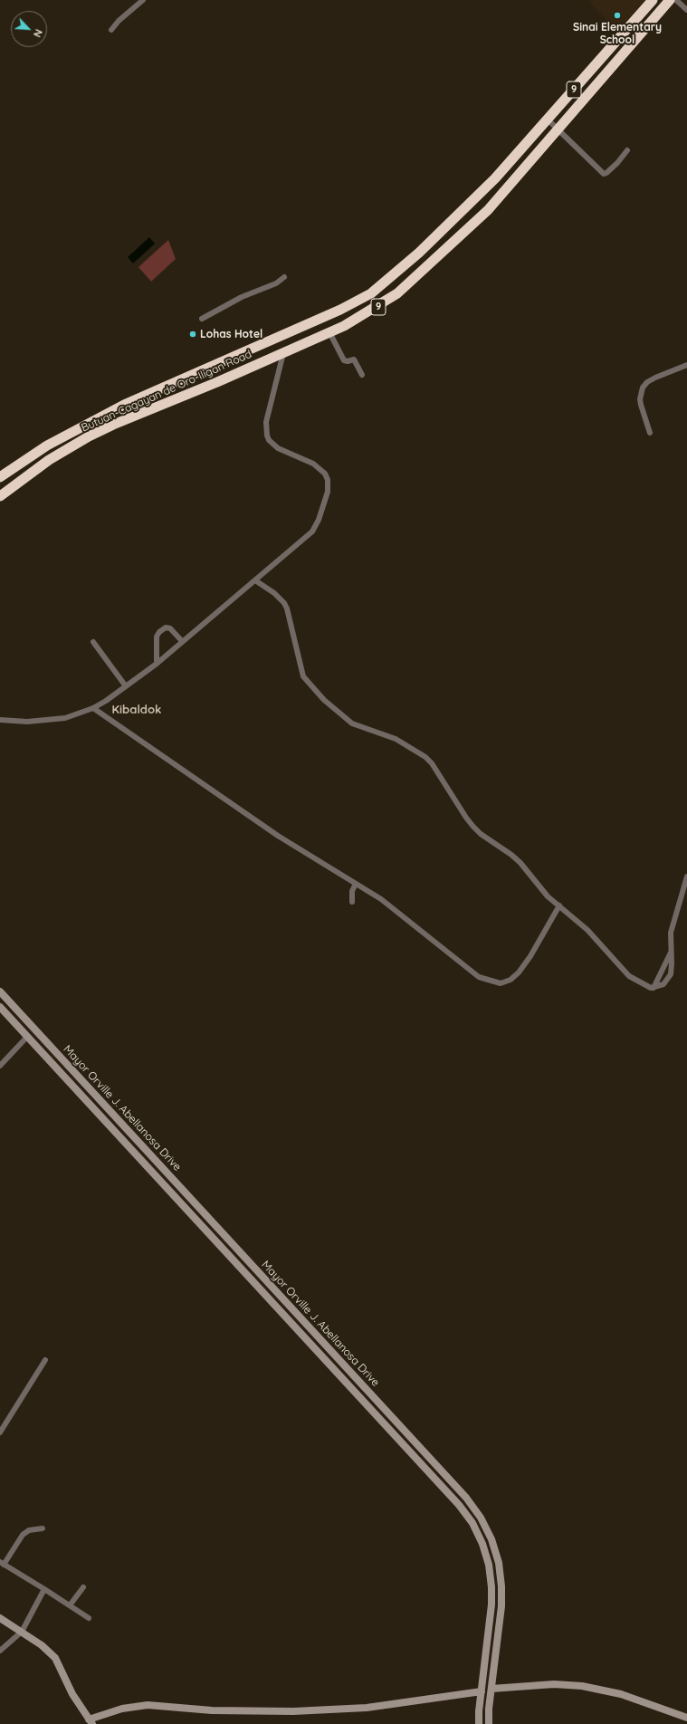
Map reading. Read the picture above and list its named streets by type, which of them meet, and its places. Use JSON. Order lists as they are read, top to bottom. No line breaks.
{"streets":{"highway":["9","Butuan-Cagayan de Oro-Iligan Road"],"main road":["Mayor Orville J. Abellanosa Drive"]},"districts":["Kibaldok"],"places":["Sinai Elementary School","Lohas Hotel"],"north":"bottom right"}
